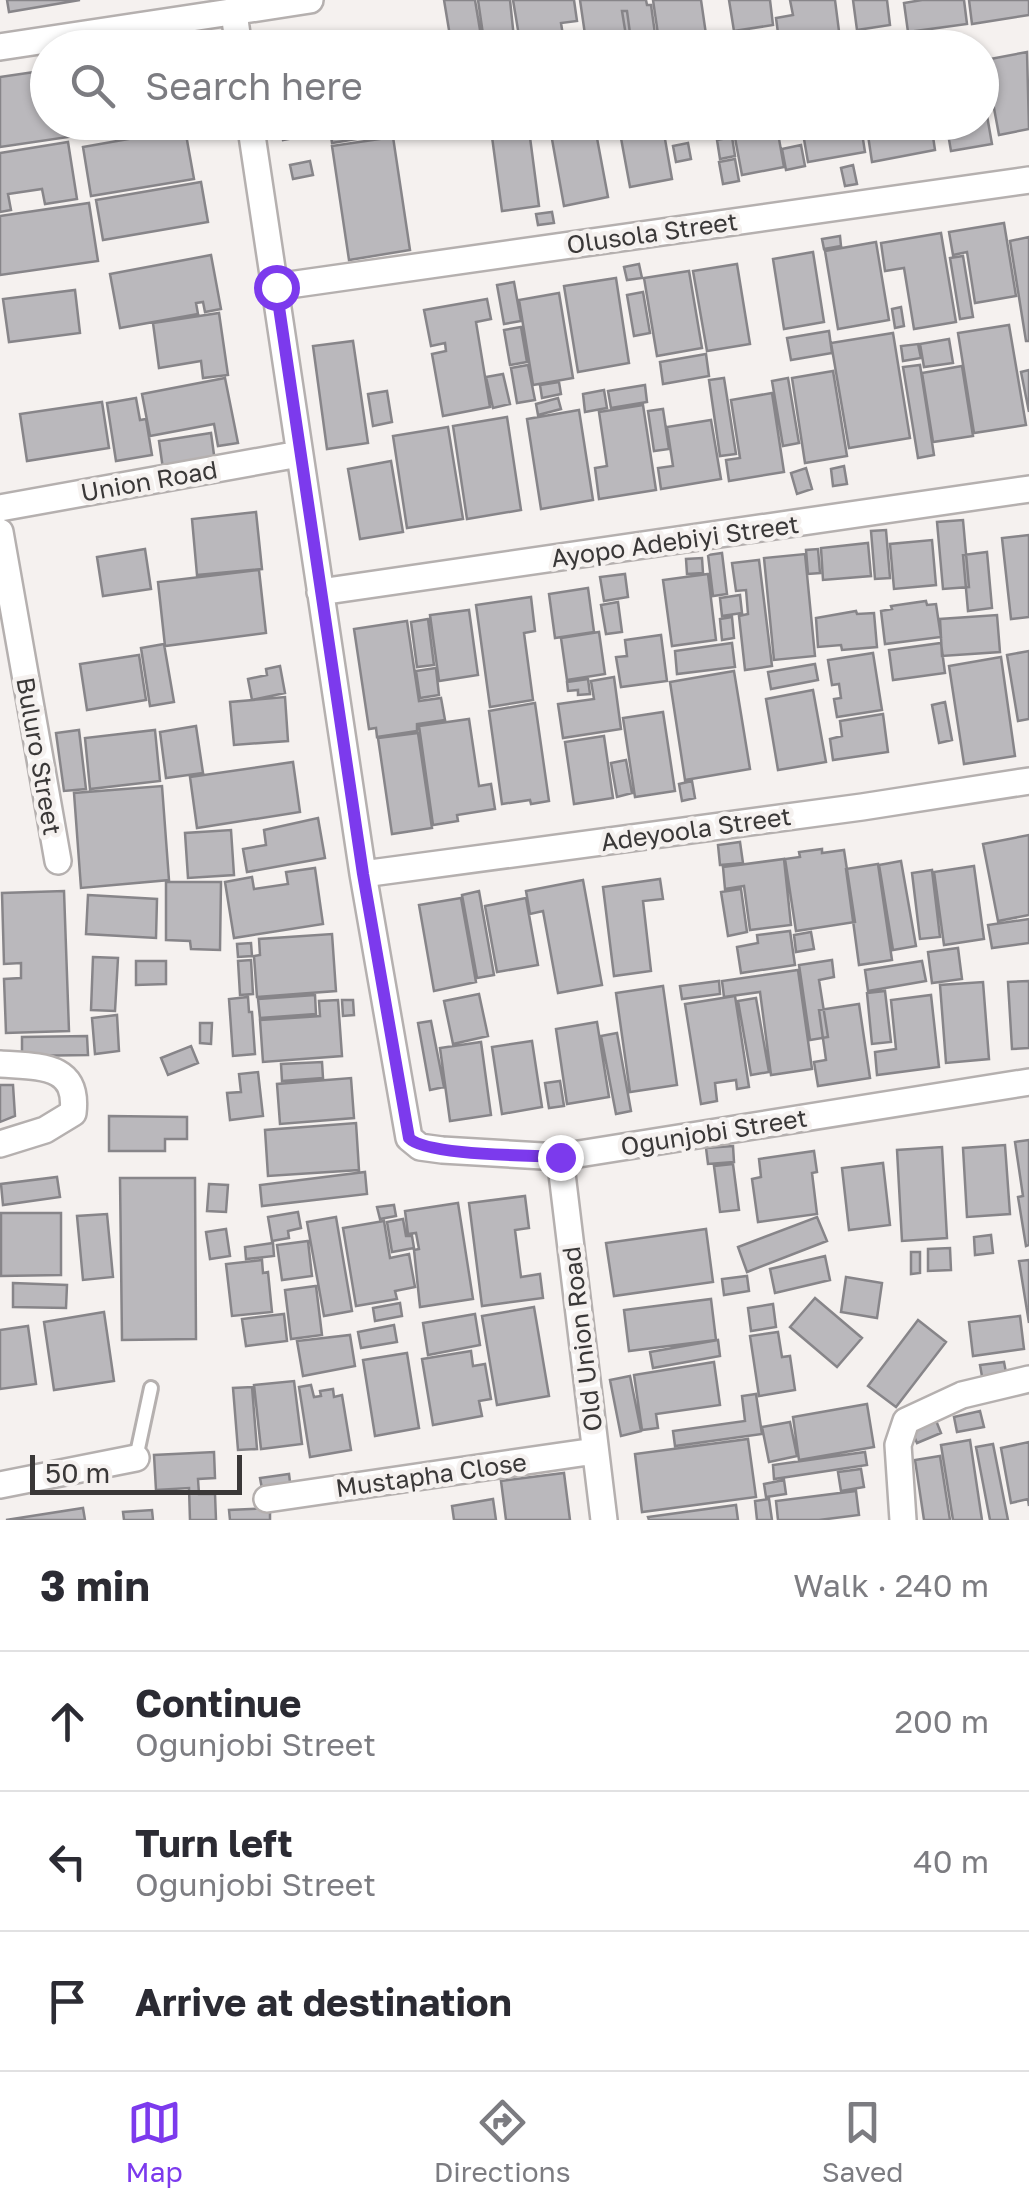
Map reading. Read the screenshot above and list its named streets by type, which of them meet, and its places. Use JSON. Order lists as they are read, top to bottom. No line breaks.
{"streets":{"street":["Olusola Street","Union Road","Ayopo Adebiyi Street","Buluro Street","Adeyoola Street","Ogunjobi Street","Old Union Road","Mustapha Close"]},"crossings":[["Olusola Street","Ogunjobi Street"],["Union Road","Ogunjobi Street"],["Ayopo Adebiyi Street","Ogunjobi Street"],["Adeyoola Street","Ogunjobi Street"],["Ogunjobi Street","Old Union Road"],["Old Union Road","Mustapha Close"]],"scale_bar":"50 m","page":{"search":"Search here","scale":"50 m","heading":["3 min","Walk · 240 m"],"list":[["Continue","Ogunjobi Street","200 m"],["Turn left","Ogunjobi Street","40 m"],"Arrive at destination"],"nav":["Map","Directions","Saved"]}}
